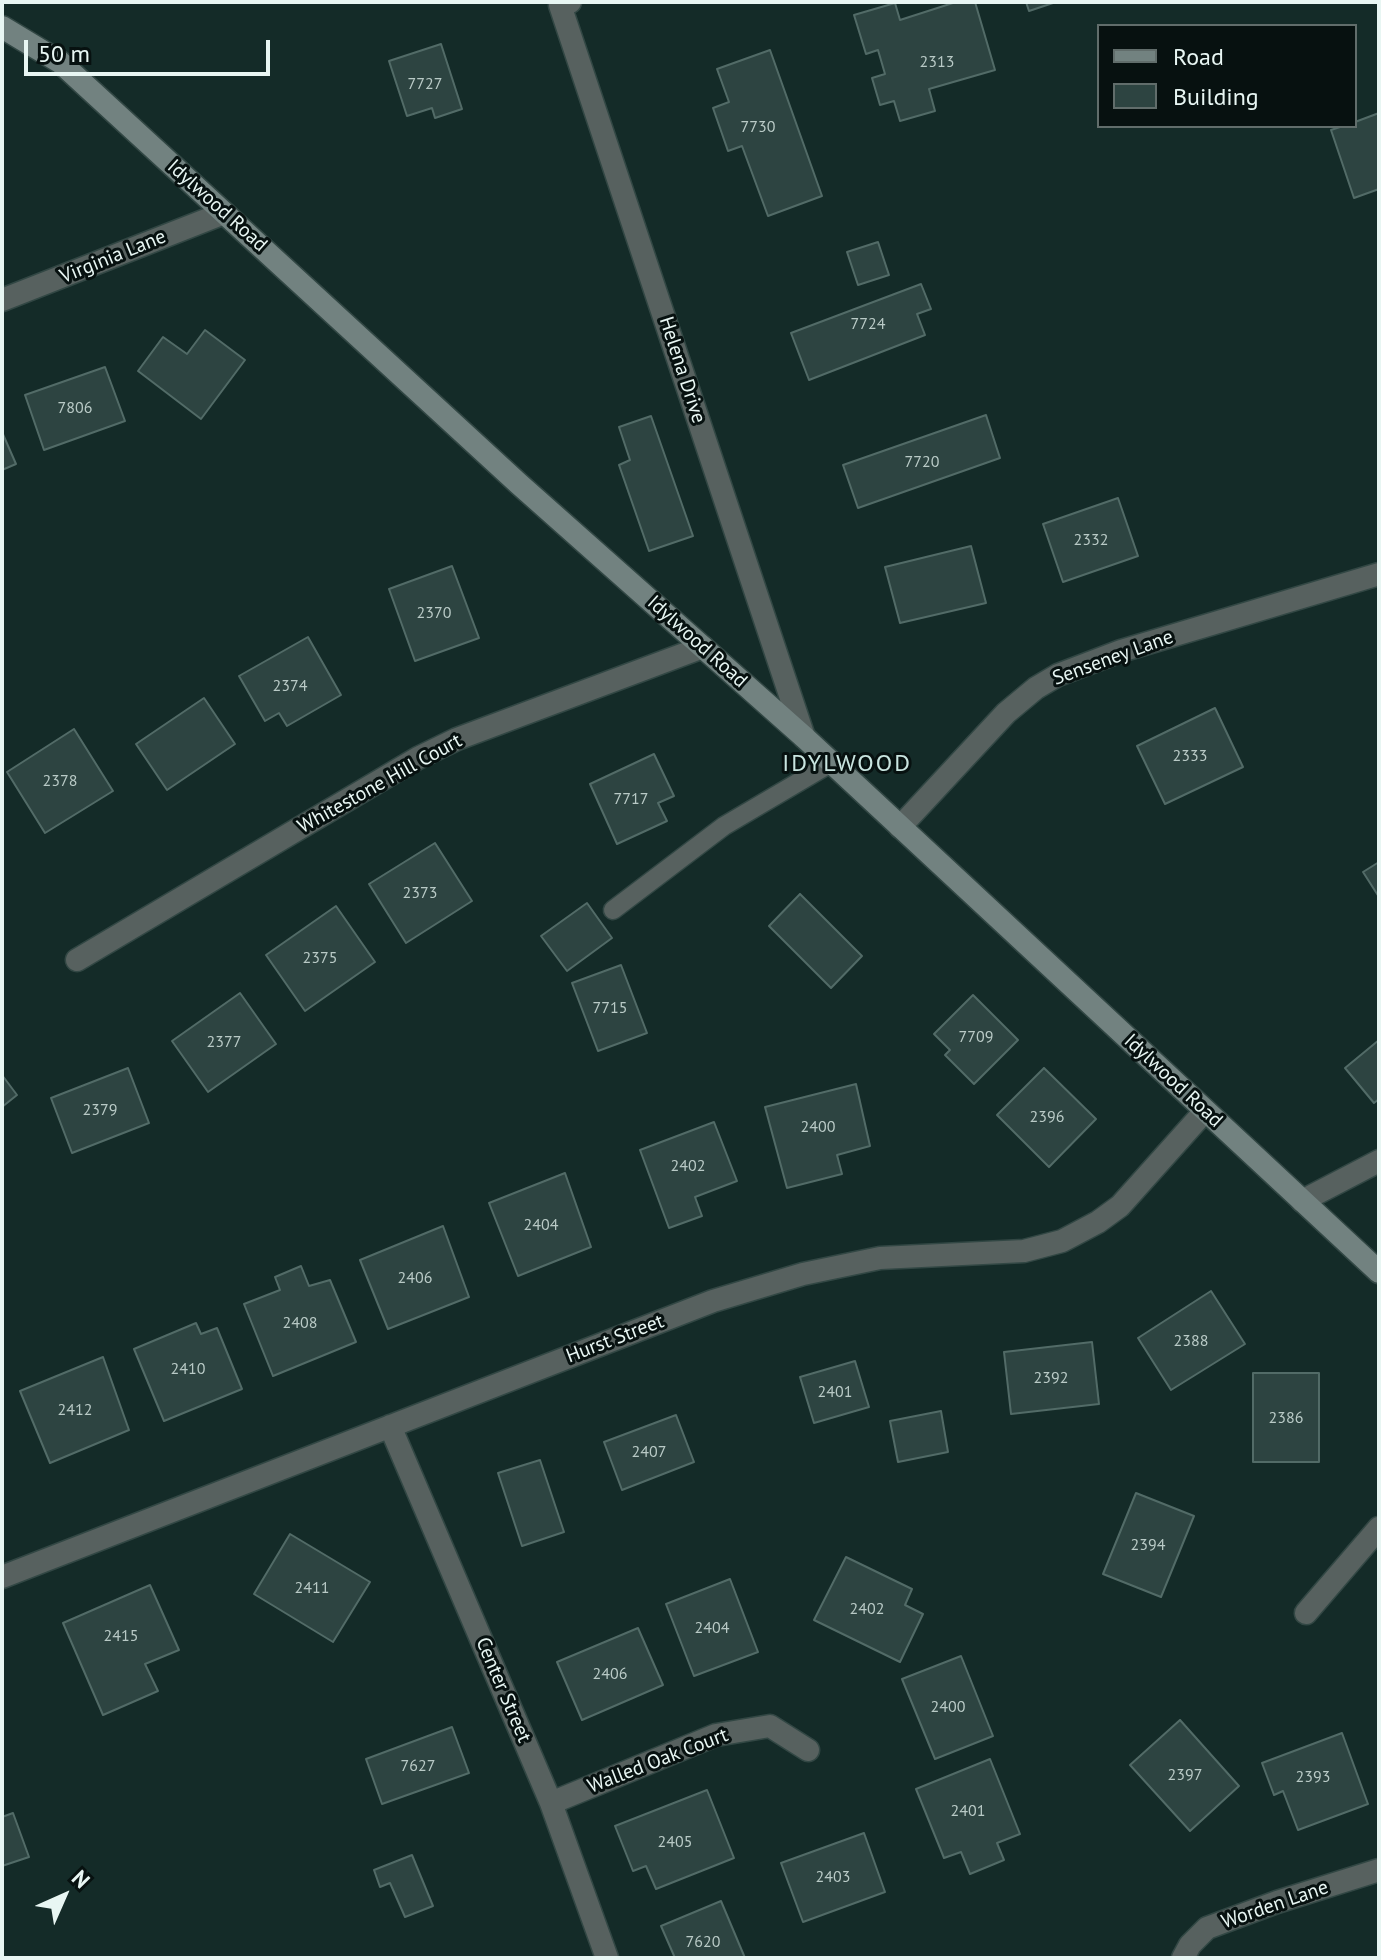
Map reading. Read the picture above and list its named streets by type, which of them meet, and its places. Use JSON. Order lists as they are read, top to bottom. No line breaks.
{"streets":{"main road":["Idylwood Road"],"street":["Virginia Lane","Helena Drive","Senseney Lane","Whitestone Hill Court","Hurst Street","Center Street","Walled Oak Court","Worden Lane"]},"crossings":[["Idylwood Road","Virginia Lane"],["Idylwood Road","Helena Drive"],["Idylwood Road","Senseney Lane"],["Idylwood Road","Whitestone Hill Court"],["Idylwood Road","Hurst Street"],["Hurst Street","Center Street"],["Center Street","Walled Oak Court"]],"districts":["IDYLWOOD"],"house_numbers":["2313","7727","7730","7724","7806","7720","2332","2370","2374","2333","2378","7717","2373","2375","7715","7709","2377","2379","2396","2400","2402","2404","2406","2408","2388","2410","2392","2401","2412","2386","2407","2394","2411","2402","2404","2415","2406","2400","7627","2397","2393","2401","2405","2403","7620"],"legend":["Road","Building"],"scale_bar":"50 m","north":"top right"}
